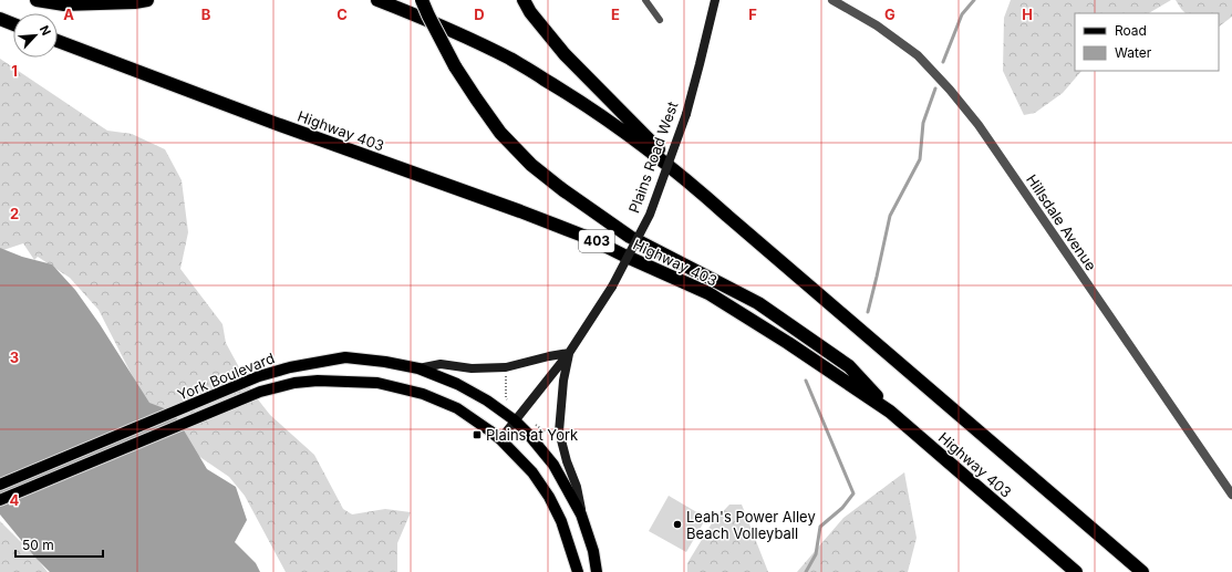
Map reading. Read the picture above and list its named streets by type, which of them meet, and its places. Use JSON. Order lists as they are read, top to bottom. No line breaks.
{"streets":{"highway":["Highway 403","403"],"main road":["Plains Road West","York Boulevard"],"street":["Hillsdale Avenue"]},"crossings":[["Plains Road West","York Boulevard"]],"places":{"transit":["Plains at York"],"other":["Leah's Power Alley Beach Volleyball"]},"legend":["Road","Water"],"scale_bar":"50 m","north":"top right","grid":{"columns":["A","B","C","D","E","F","G","H"],"rows":["1","2","3","4"]}}
